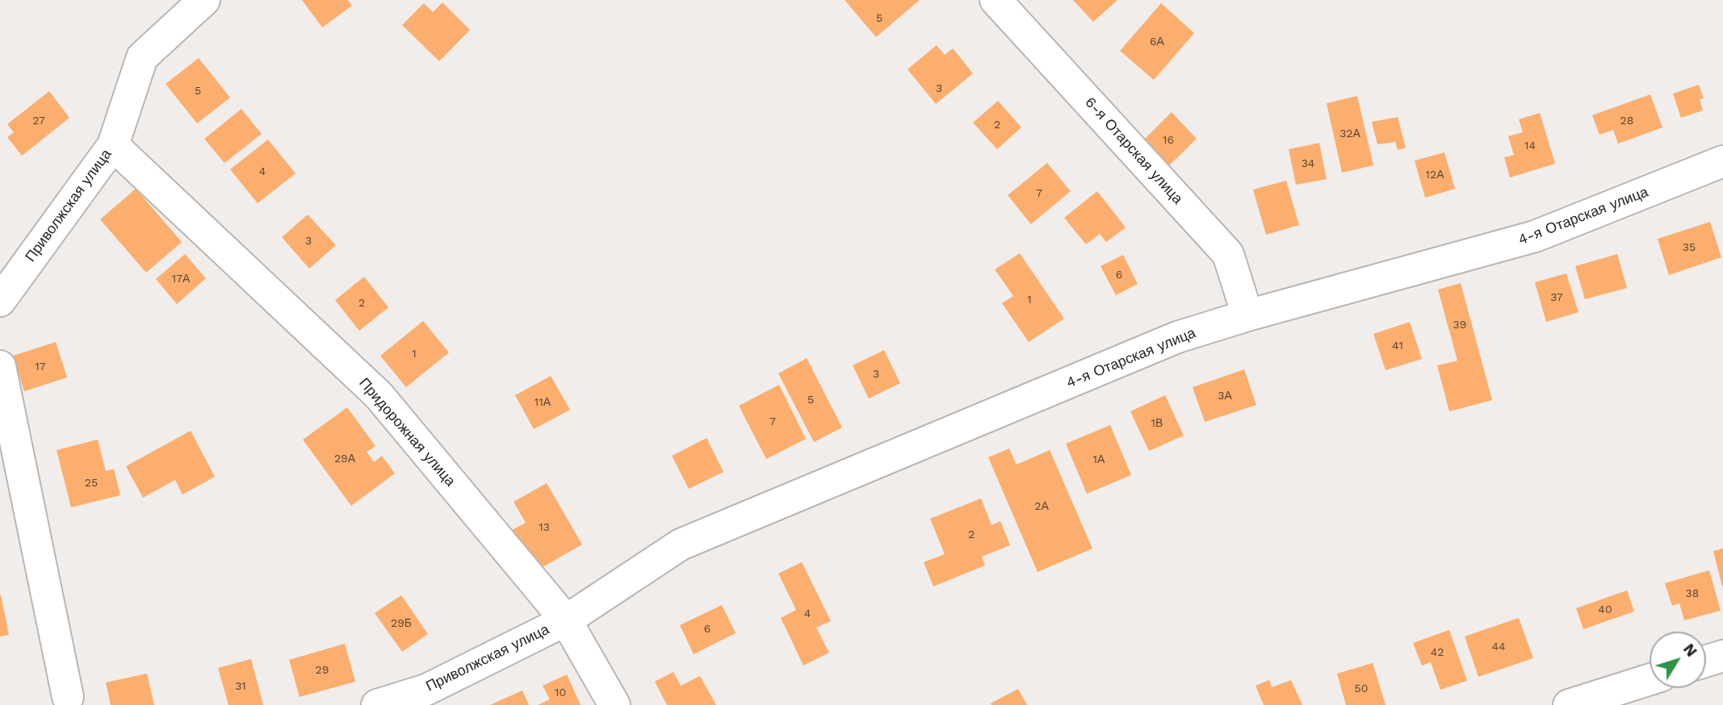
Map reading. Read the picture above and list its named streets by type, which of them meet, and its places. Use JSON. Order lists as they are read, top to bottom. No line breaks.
{"streets":{"street":["6-я Отарская улица","Приволжская улица","4-я Отарская улица","Придорожная улица"]},"crossings":[["6-я Отарская улица","4-я Отарская улица"],["Приволжская улица","4-я Отарская улица"],["Приволжская улица","Придорожная улица"],["4-я Отарская улица","Придорожная улица"]],"house_numbers":["5","6А","3","5","27","28","2","32А","16","14","34","4","12А","7","3","35","6","17А","37","1","2","39","41","1","17","3","3А","5","11А","7","1В","29А","1А","25","2А","13","2","38","40","4","29Б","6","44","42","29","31","50","10"],"north":"top right"}
